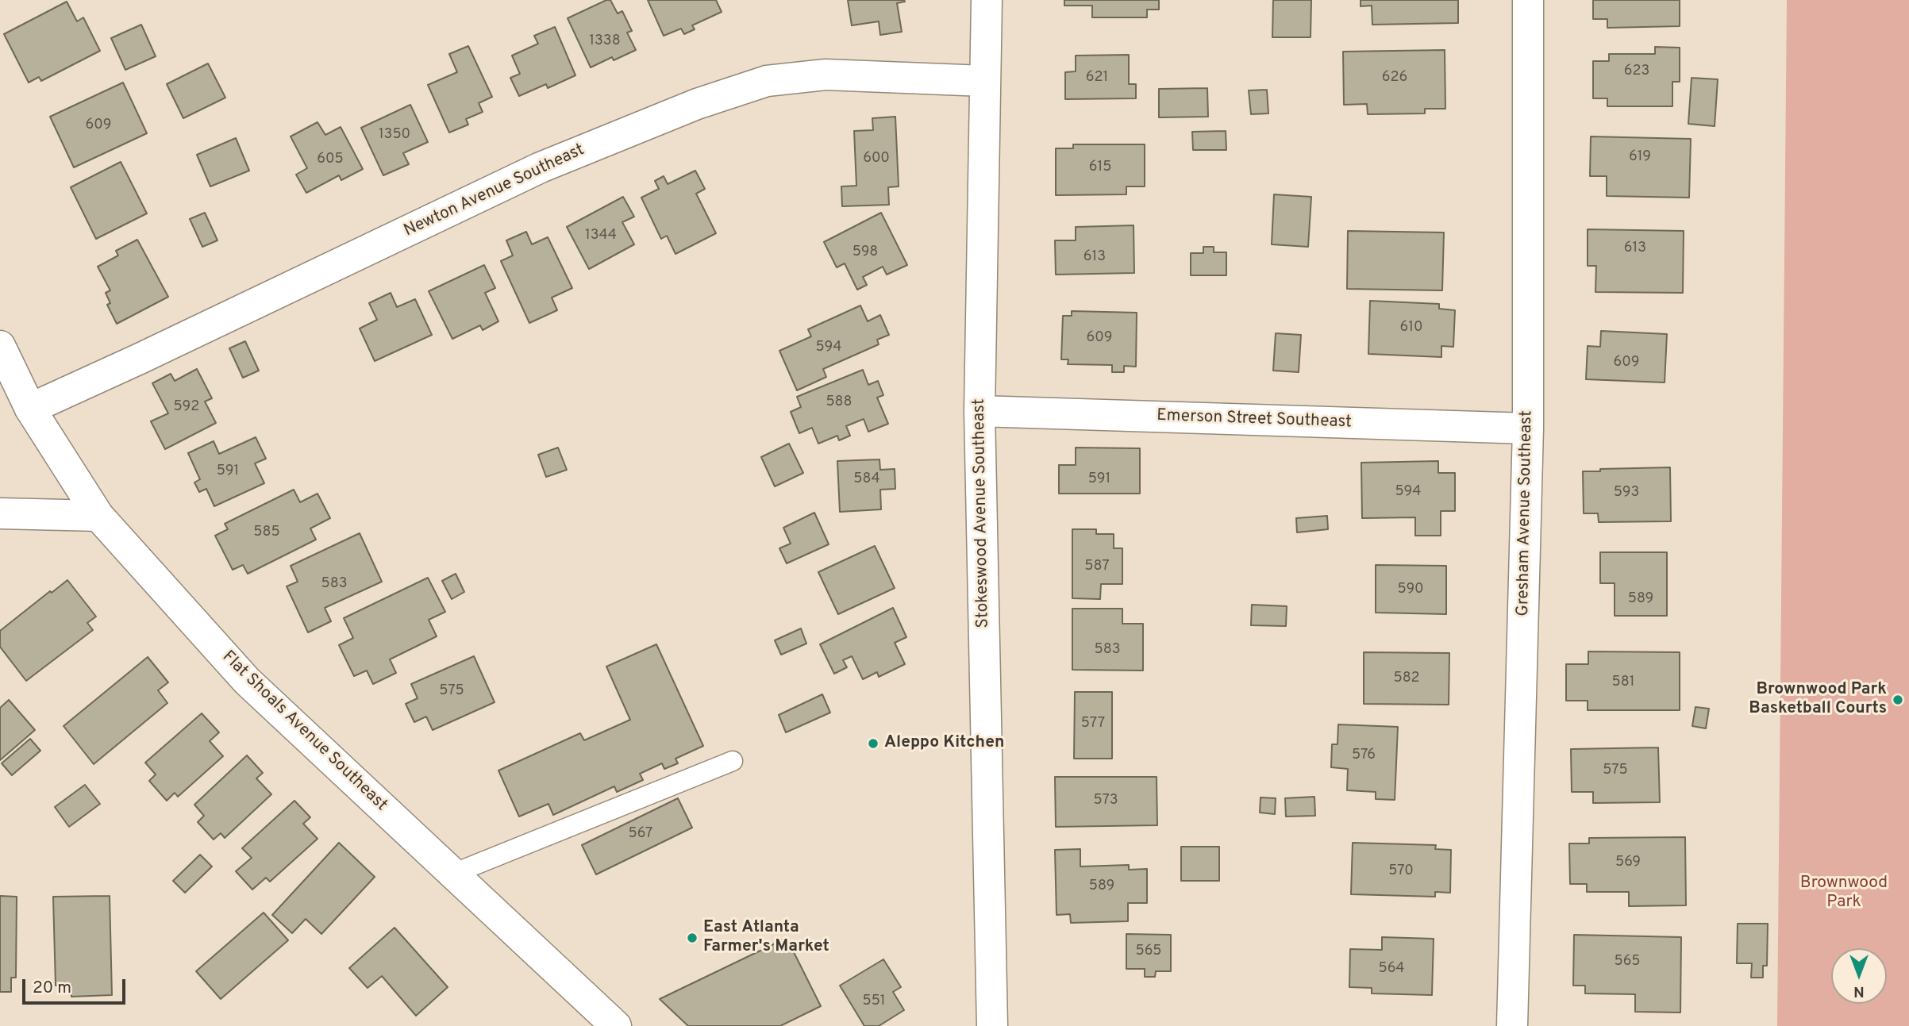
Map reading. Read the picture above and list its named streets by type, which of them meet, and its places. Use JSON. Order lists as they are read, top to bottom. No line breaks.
{"streets":{"street":["Newton Avenue Southeast","Emerson Street Southeast","Stokeswood Avenue Southeast","Gresham Avenue Southeast","Flat Shoals Avenue Southeast"]},"crossings":[["Newton Avenue Southeast","Stokeswood Avenue Southeast"],["Newton Avenue Southeast","Flat Shoals Avenue Southeast"],["Emerson Street Southeast","Stokeswood Avenue Southeast"],["Emerson Street Southeast","Gresham Avenue Southeast"]],"parks":["Brownwood Park"],"places":["Brownwood Park Basketball Courts","Aleppo Kitchen","East Atlanta Farmer's Market"],"house_numbers":["1338","623","621","626","609","1350","619","600","605","615","1344","613","598","613","610","609","594","609","588","592","591","584","591","594","593","585","587","583","590","589","583","582","581","575","577","576","575","573","567","569","570","589","565","565","564","551"],"scale_bar":"20 m","north":"bottom"}
